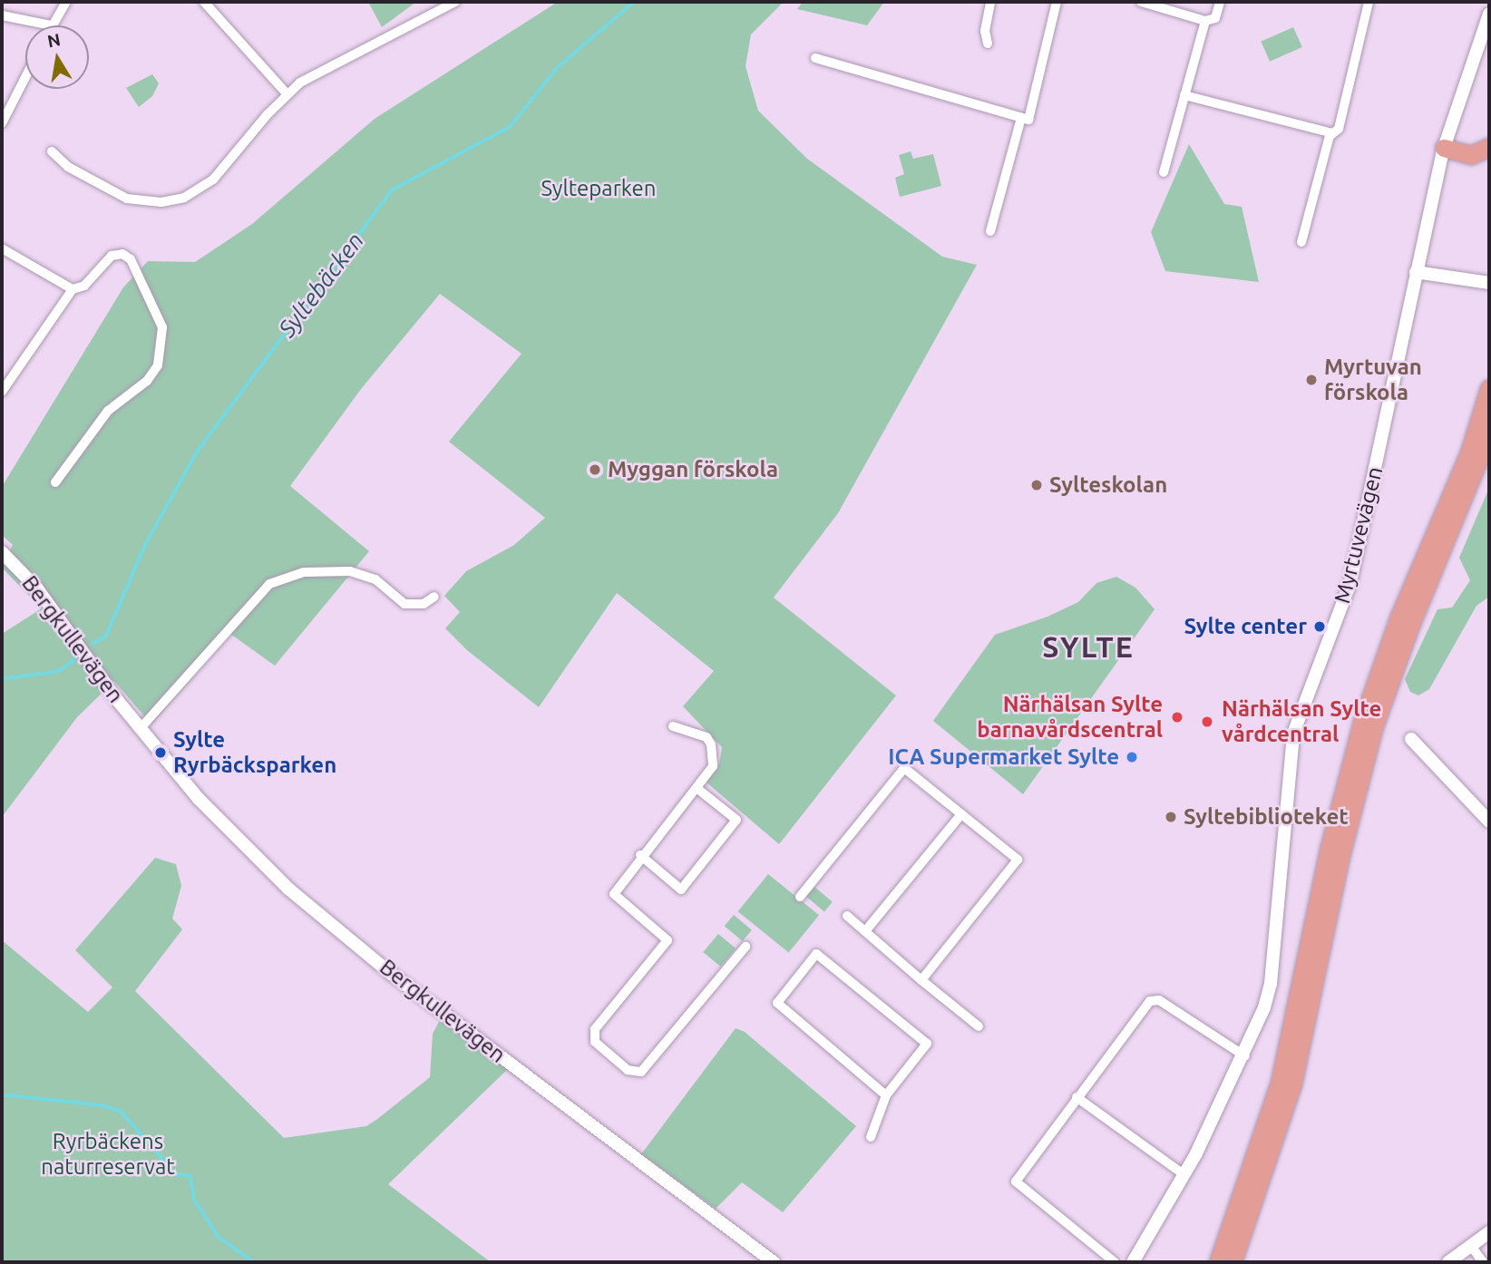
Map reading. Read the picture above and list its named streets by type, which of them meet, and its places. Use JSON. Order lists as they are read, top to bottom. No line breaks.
{"streets":{"street":["Myrtuvevägen","Bergkullevägen"]},"districts":["SYLTE"],"water":["Syltebäcken"],"parks":["Sylteparken","Ryrbäckens naturreservat"],"places":["Myrtuvan förskola","Myggan förskola","Sylteskolan","Sylte center","Närhälsan Sylte barnavårdscentral","Närhälsan Sylte vårdcentral","Sylte Ryrbäcksparken","ICA Supermarket Sylte","Syltebiblioteket"],"north":"top"}
